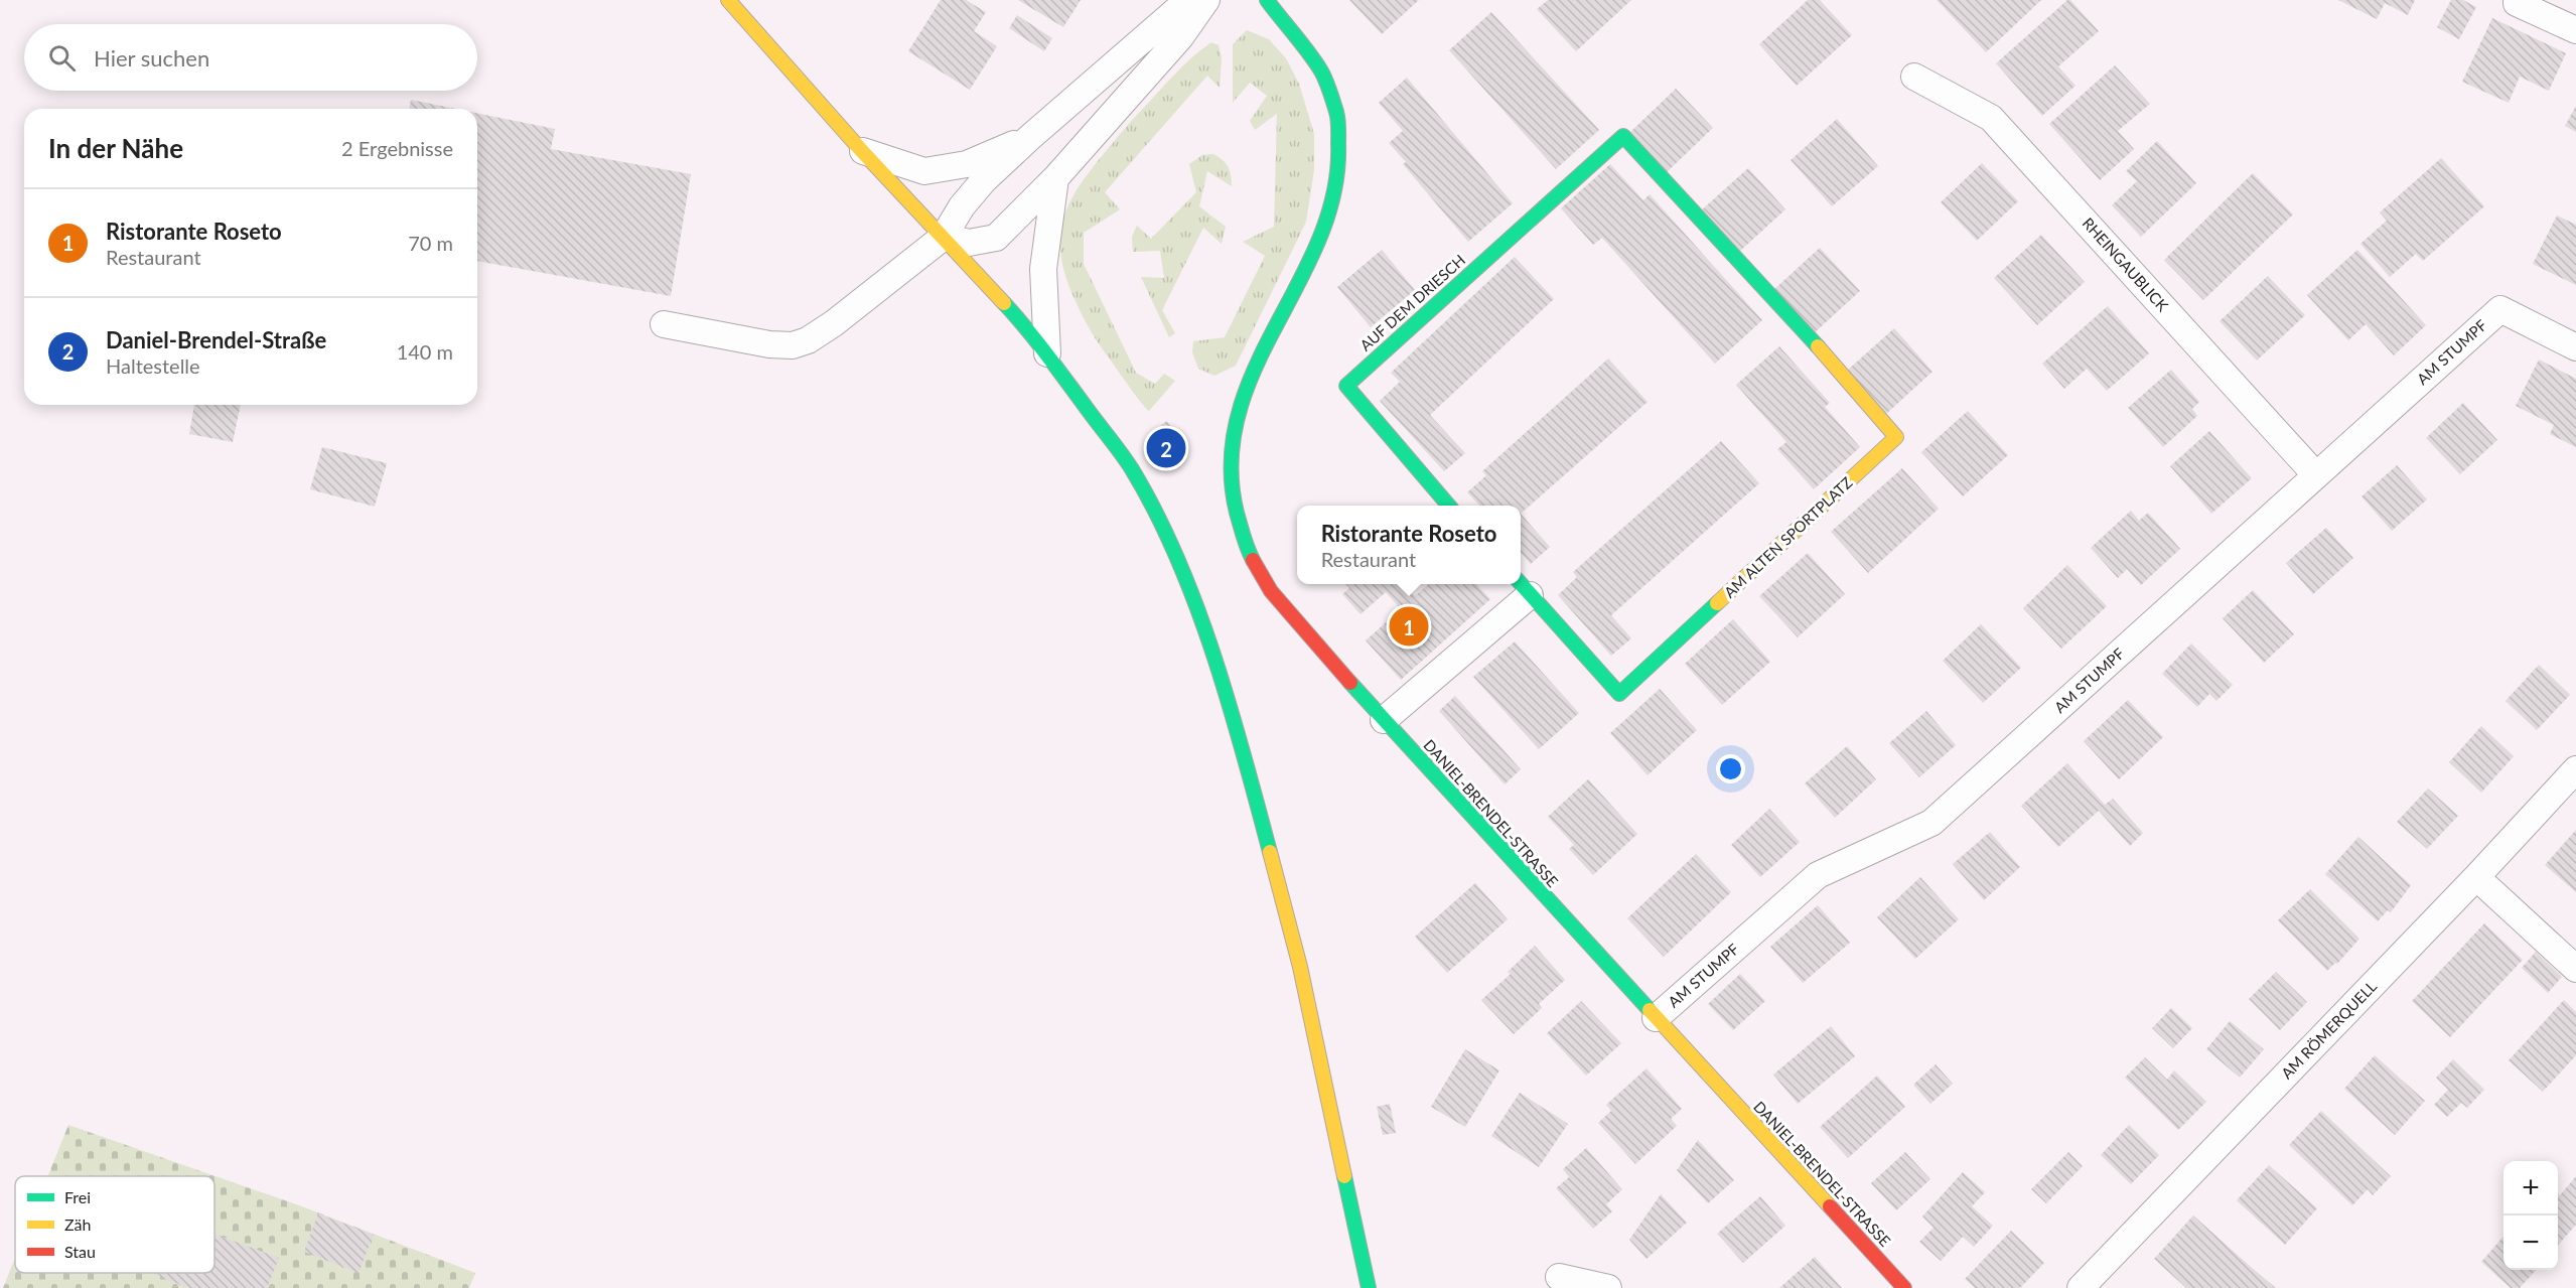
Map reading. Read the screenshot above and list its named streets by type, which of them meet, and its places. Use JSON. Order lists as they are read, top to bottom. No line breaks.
{"streets":{"street":["RHEINGAUBLICK","AUF DEM DRIESCH","AM STUMPF","AM ALTEN SPORTPLATZ","DANIEL-BRENDEL-STRASSE","AM RÖMERQUELL"]},"crossings":[["RHEINGAUBLICK","AM STUMPF"],["AUF DEM DRIESCH","AM ALTEN SPORTPLATZ"],["AM STUMPF","DANIEL-BRENDEL-STRASSE"],["AM ALTEN SPORTPLATZ","DANIEL-BRENDEL-STRASSE"]],"legend":["Frei","Zäh","Stau"],"page":{"search":"Hier suchen","heading":["In der Nähe","2 Ergebnisse"],"list":[{"mark":"1","name":"Ristorante Roseto","note":"Restaurant","value":"70 m"},{"mark":"2","name":"Daniel-Brendel-Straße","note":"Haltestelle","value":"140 m"}],"pins":["2","1"],"popup":["Ristorante Roseto","Restaurant"],"map_buttons":["+","−"]}}
